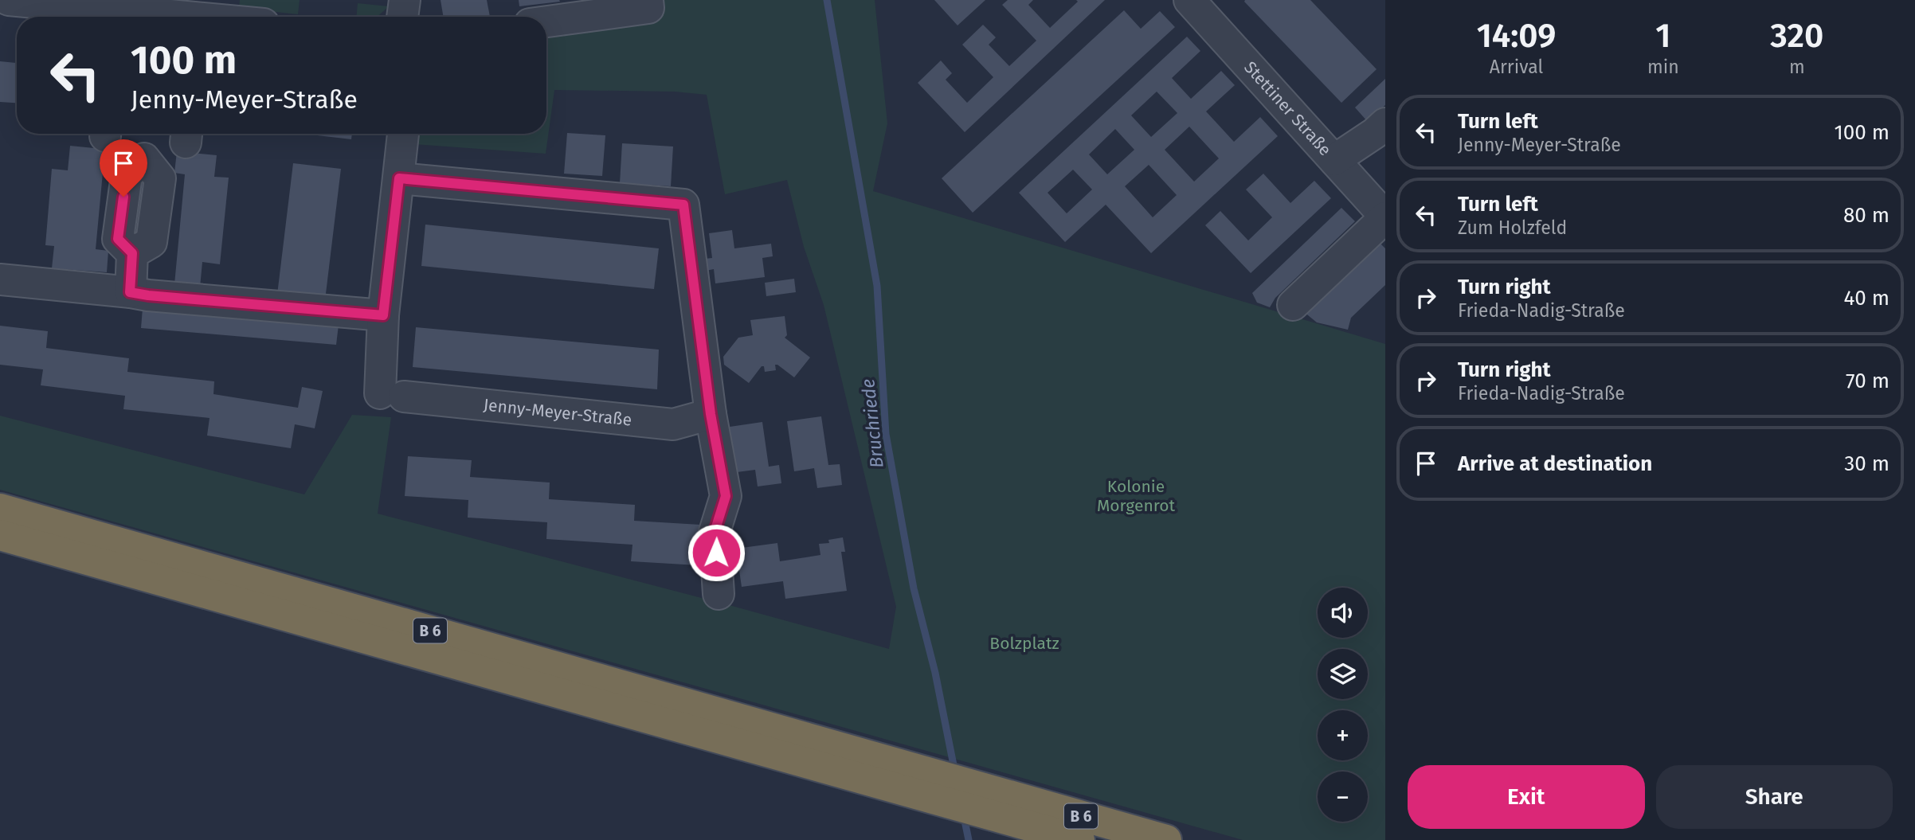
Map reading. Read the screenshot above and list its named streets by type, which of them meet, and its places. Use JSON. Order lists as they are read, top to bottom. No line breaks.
{"streets":{"highway":["B 6"],"street":["Stettiner Straße","Jenny-Meyer-Straße"]},"water":["Bruchriede"],"parks":["Kolonie Morgenrot","Bolzplatz"],"page":{"eta":["14:09","Arrival","1","min","320","m"],"turn":["100 m","Jenny-Meyer-Straße"],"list":[{"name":"Turn left","note":"Jenny-Meyer-Straße","value":"100 m"},{"name":"Turn left","note":"Zum Holzfeld","value":"80 m"},{"name":"Turn right","note":"Frieda-Nadig-Straße","value":"40 m"},{"name":"Turn right","note":"Frieda-Nadig-Straße","value":"70 m"},{"name":"Arrive at destination","value":"30 m"}],"map_buttons":["+","−"],"buttons":["Exit","Share"]}}
